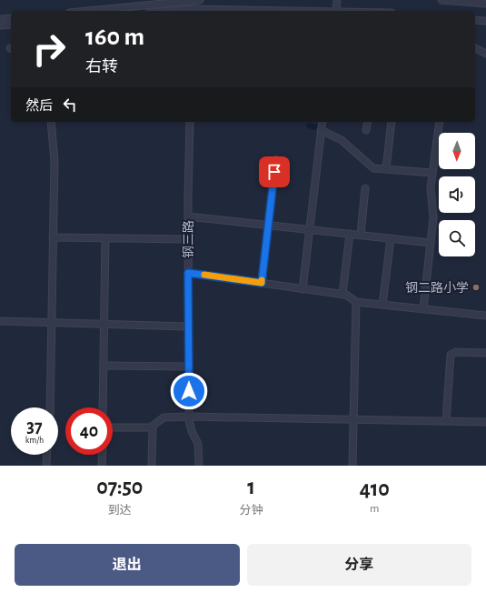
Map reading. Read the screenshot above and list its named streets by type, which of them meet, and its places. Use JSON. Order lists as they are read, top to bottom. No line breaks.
{"streets":{"street":["钢三路"]},"places":["钢二路小学"],"north":"bottom","page":{"turn":["160 m","右转"],"then":"然后","speed":"37 km/h","limit":"40","eta":["07:50","到达","1","分钟","410","m"],"buttons":["退出","分享"]}}
